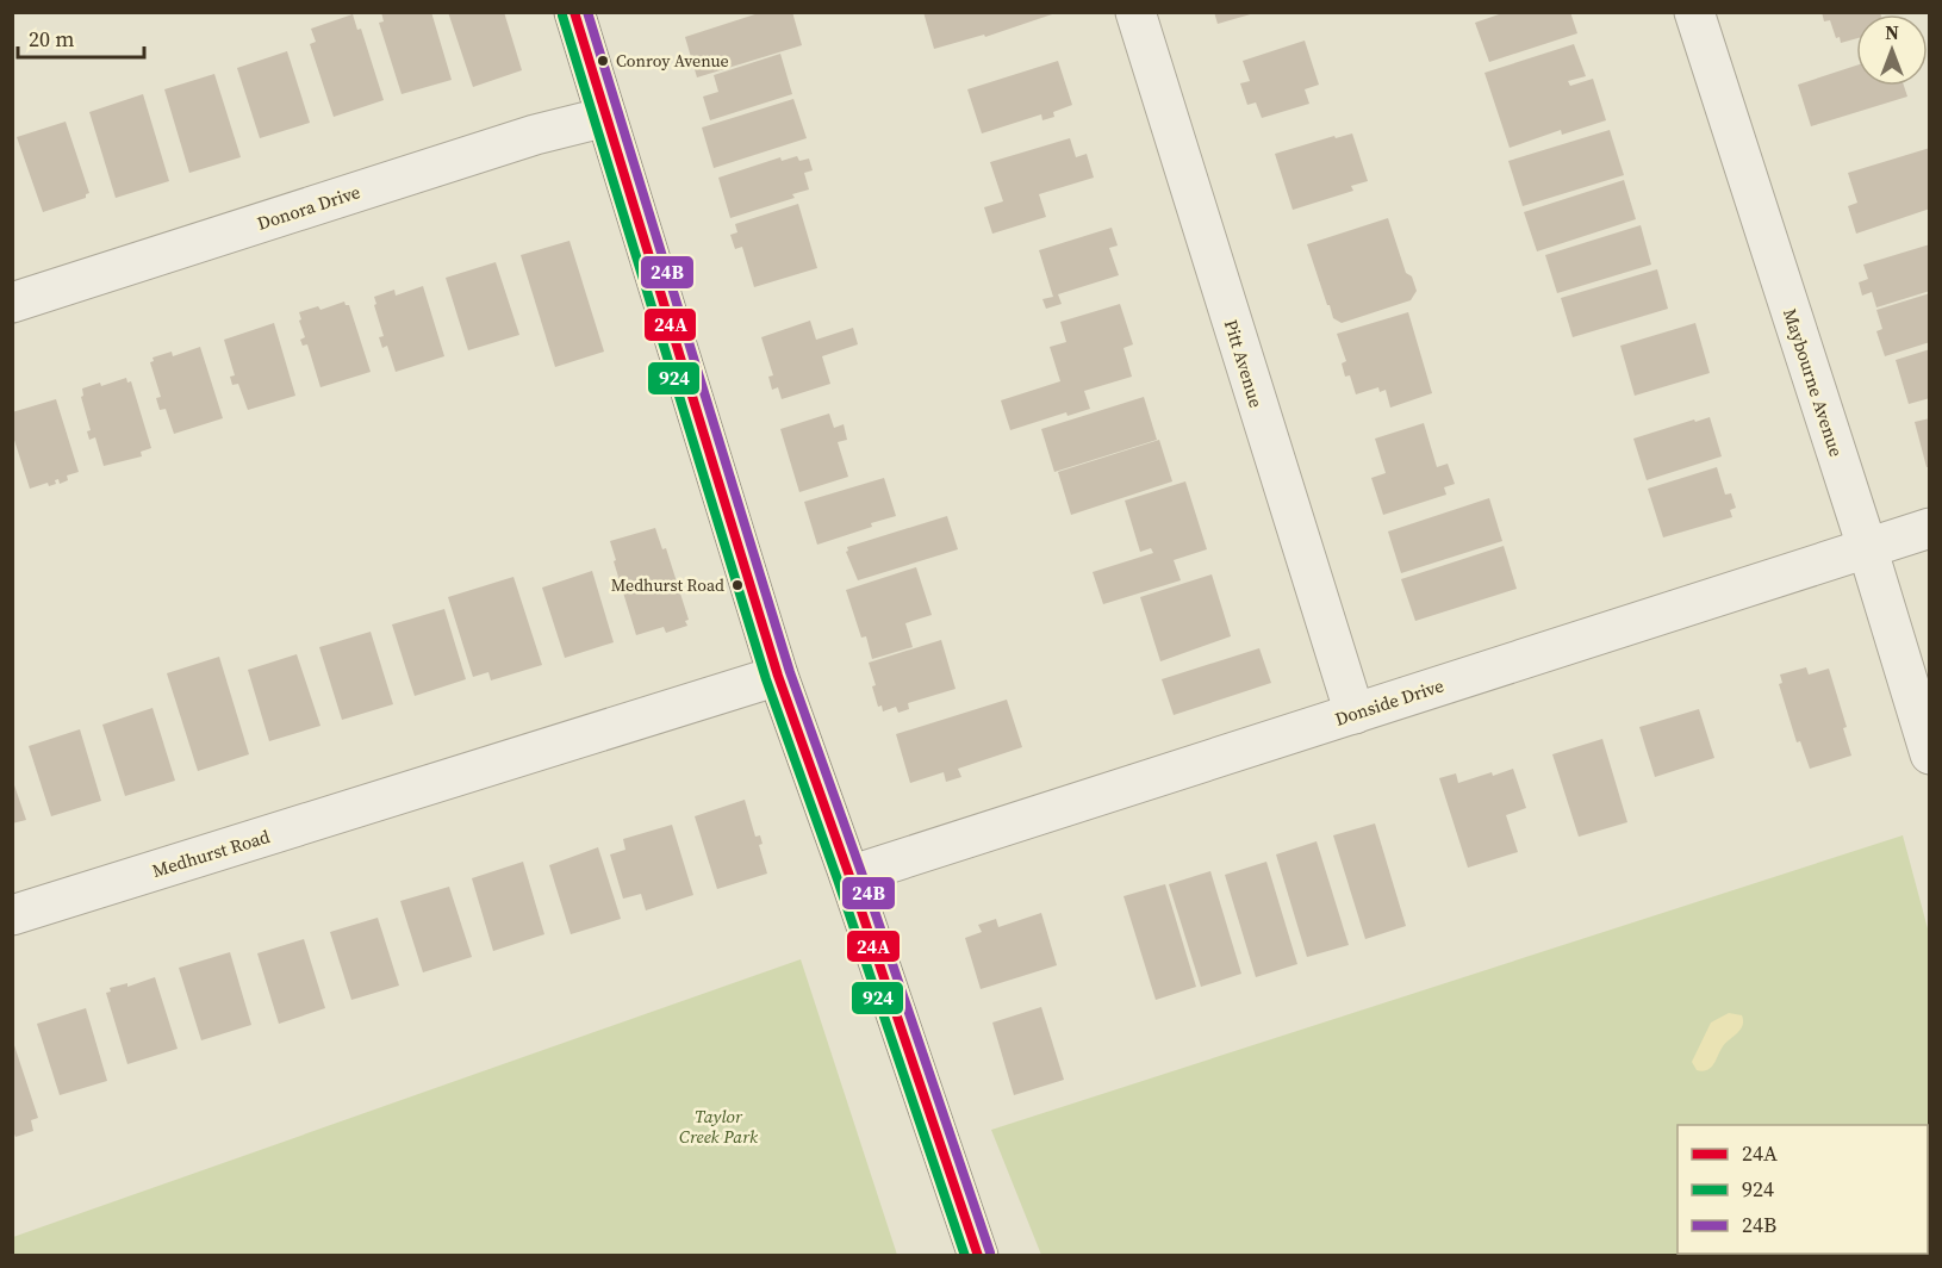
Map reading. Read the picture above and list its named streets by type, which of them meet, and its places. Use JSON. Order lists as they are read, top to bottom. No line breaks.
{"streets":{"street":["Donora Drive","Pitt Avenue","Maybourne Avenue","Donside Drive","Medhurst Road"]},"crossings":[["Pitt Avenue","Donside Drive"],["Maybourne Avenue","Donside Drive"]],"parks":["Taylor Creek Park"],"places":["Conroy Avenue","Medhurst Road"],"lines":["transit line 24A","transit line 24B","transit line 924"],"legend":["24A","924","24B"],"scale_bar":"20 m","north":"top"}
